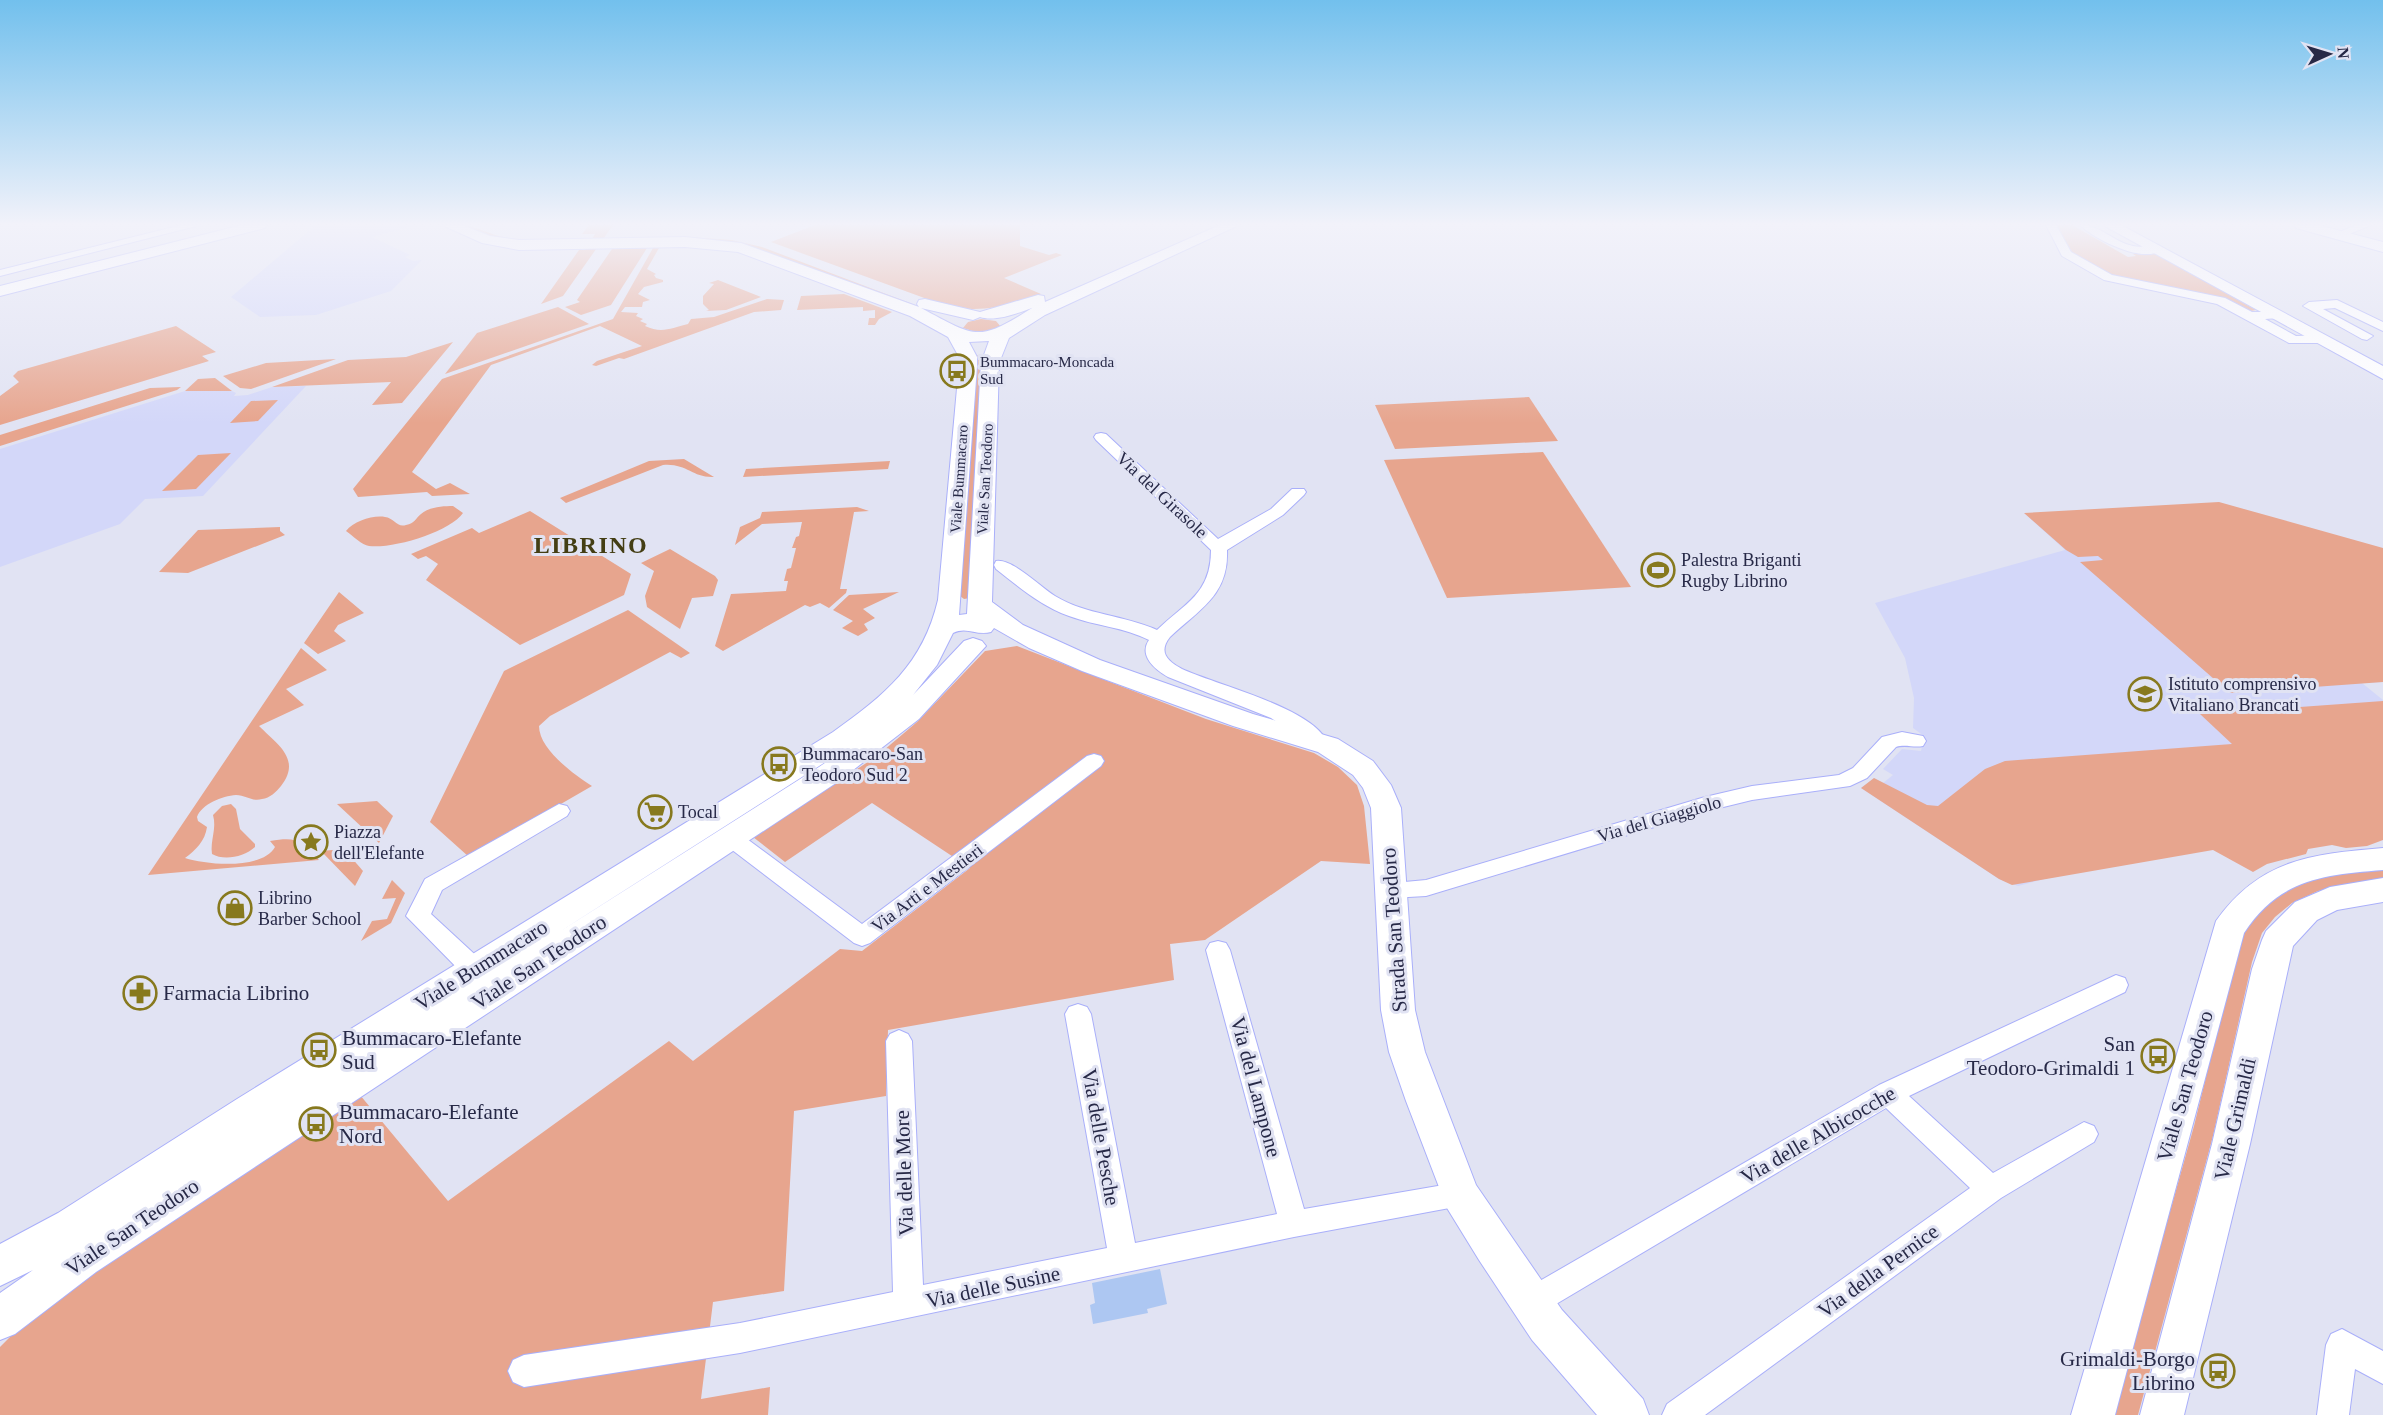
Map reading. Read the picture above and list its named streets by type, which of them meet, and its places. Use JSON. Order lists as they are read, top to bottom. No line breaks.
{"streets":{"main road":["Viale Bummacaro","Viale San Teodoro","Strada San Teodoro","Viale Grimaldi"],"street":["Via del Girasole","Via del Giaggiolo","Via Arti e Mestieri","Via del Lampone","Via delle Albicocche","Via delle Pesche","Via delle More","Via della Pernice","Via delle Susine"]},"crossings":[["Viale San Teodoro","Via Arti e Mestieri"],["Via del Giaggiolo","Strada San Teodoro"],["Strada San Teodoro","Via delle Albicocche"],["Strada San Teodoro","Via delle Susine"],["Via del Lampone","Via delle Susine"],["Via delle Pesche","Via delle Susine"],["Via delle More","Via delle Susine"]],"districts":["LIBRINO"],"places":{"bus stop":["Bummacaro-Moncada Sud","Bummacaro-San Teodoro Sud 2","Bummacaro-Elefante Sud","San Teodoro-Grimaldi 1","Bummacaro-Elefante Nord","Grimaldi-Borgo Librino"],"sports":["Palestra Briganti Rugby Librino"],"school or university":["Istituto comprensivo Vitaliano Brancati"],"supermarket":["Tocal"],"place":["Piazza dell'Elefante"],"shop":["Librino Barber School"],"pharmacy":["Farmacia Librino"]},"north":"right"}
